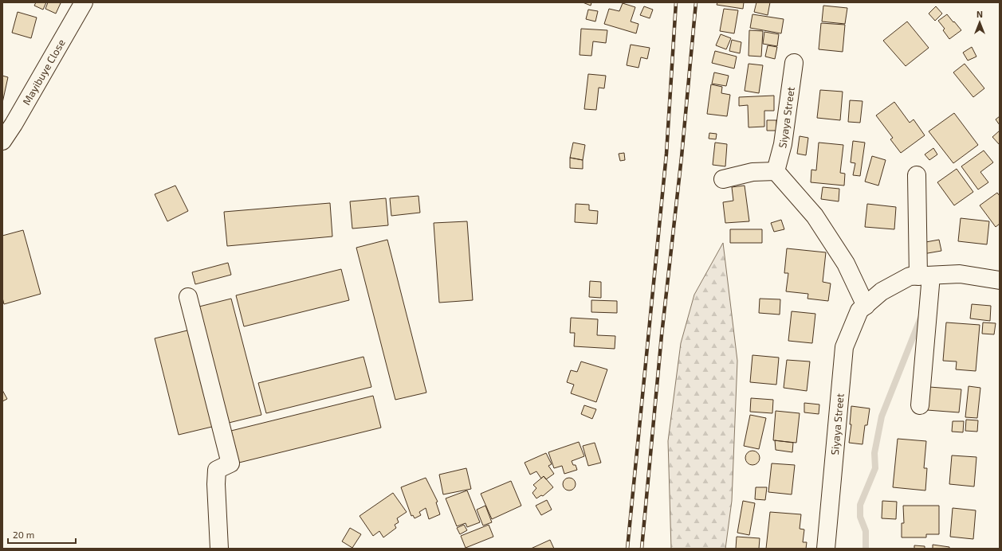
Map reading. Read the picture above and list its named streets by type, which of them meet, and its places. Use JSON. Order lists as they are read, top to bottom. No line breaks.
{"streets":{"street":["Mayibuye Close","Siyaya Street"]},"scale_bar":"20 m","north":"top"}
